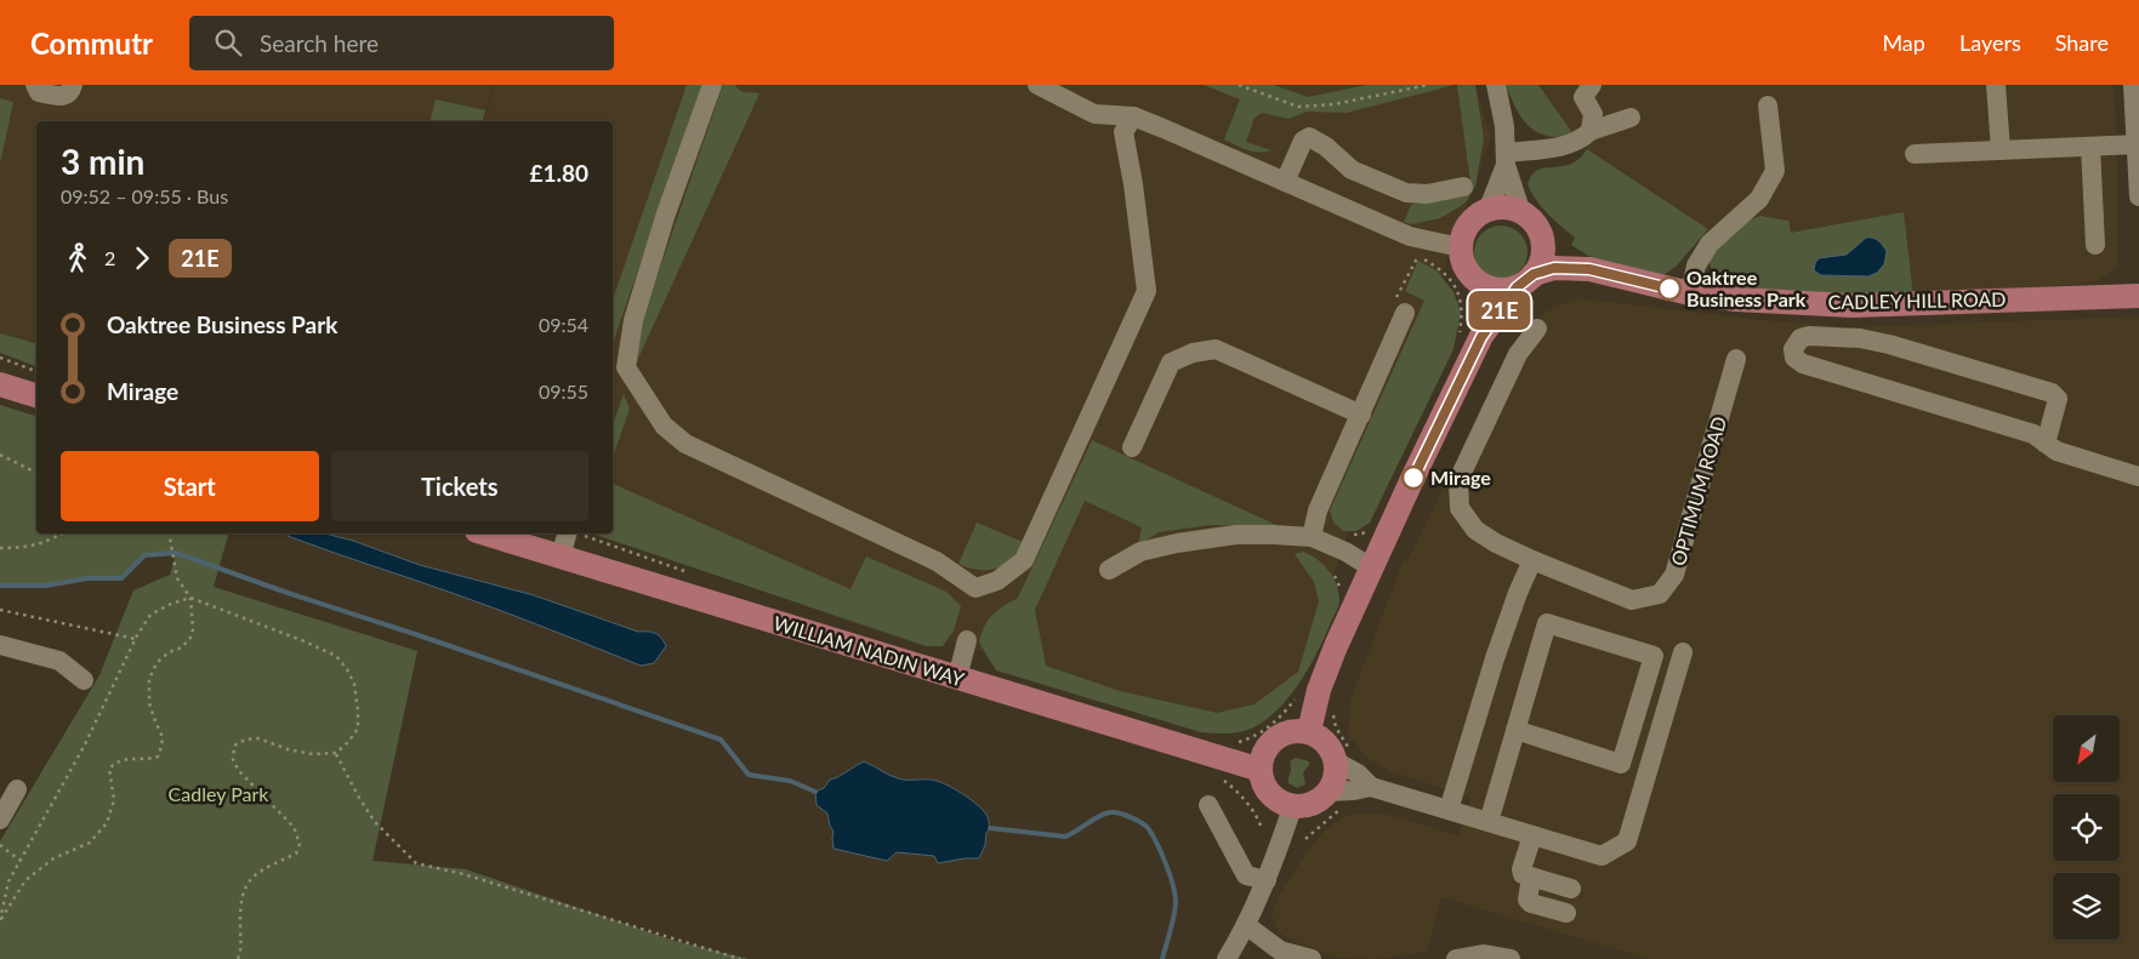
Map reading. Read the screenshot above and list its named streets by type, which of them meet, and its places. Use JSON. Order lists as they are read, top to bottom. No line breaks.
{"streets":{"main road":["CADLEY HILL ROAD","WILLIAM NADIN WAY"],"street":["OPTIMUM ROAD"]},"parks":["Cadley Park"],"places":["Oaktree Business Park","Mirage"],"lines":["bus line 21E"],"north":"bottom left","page":{"header":"Commutr","search":"Search here","nav":["Map","Layers","Share"],"on_map":"21E","heading":["3 min","09:52 – 09:55 · Bus","£1.80"],"legs":["2","21E"],"list":[{"name":"Oaktree Business Park","value":"09:54"},{"name":"Mirage","value":"09:55"}],"buttons":["Start","Tickets"]}}
